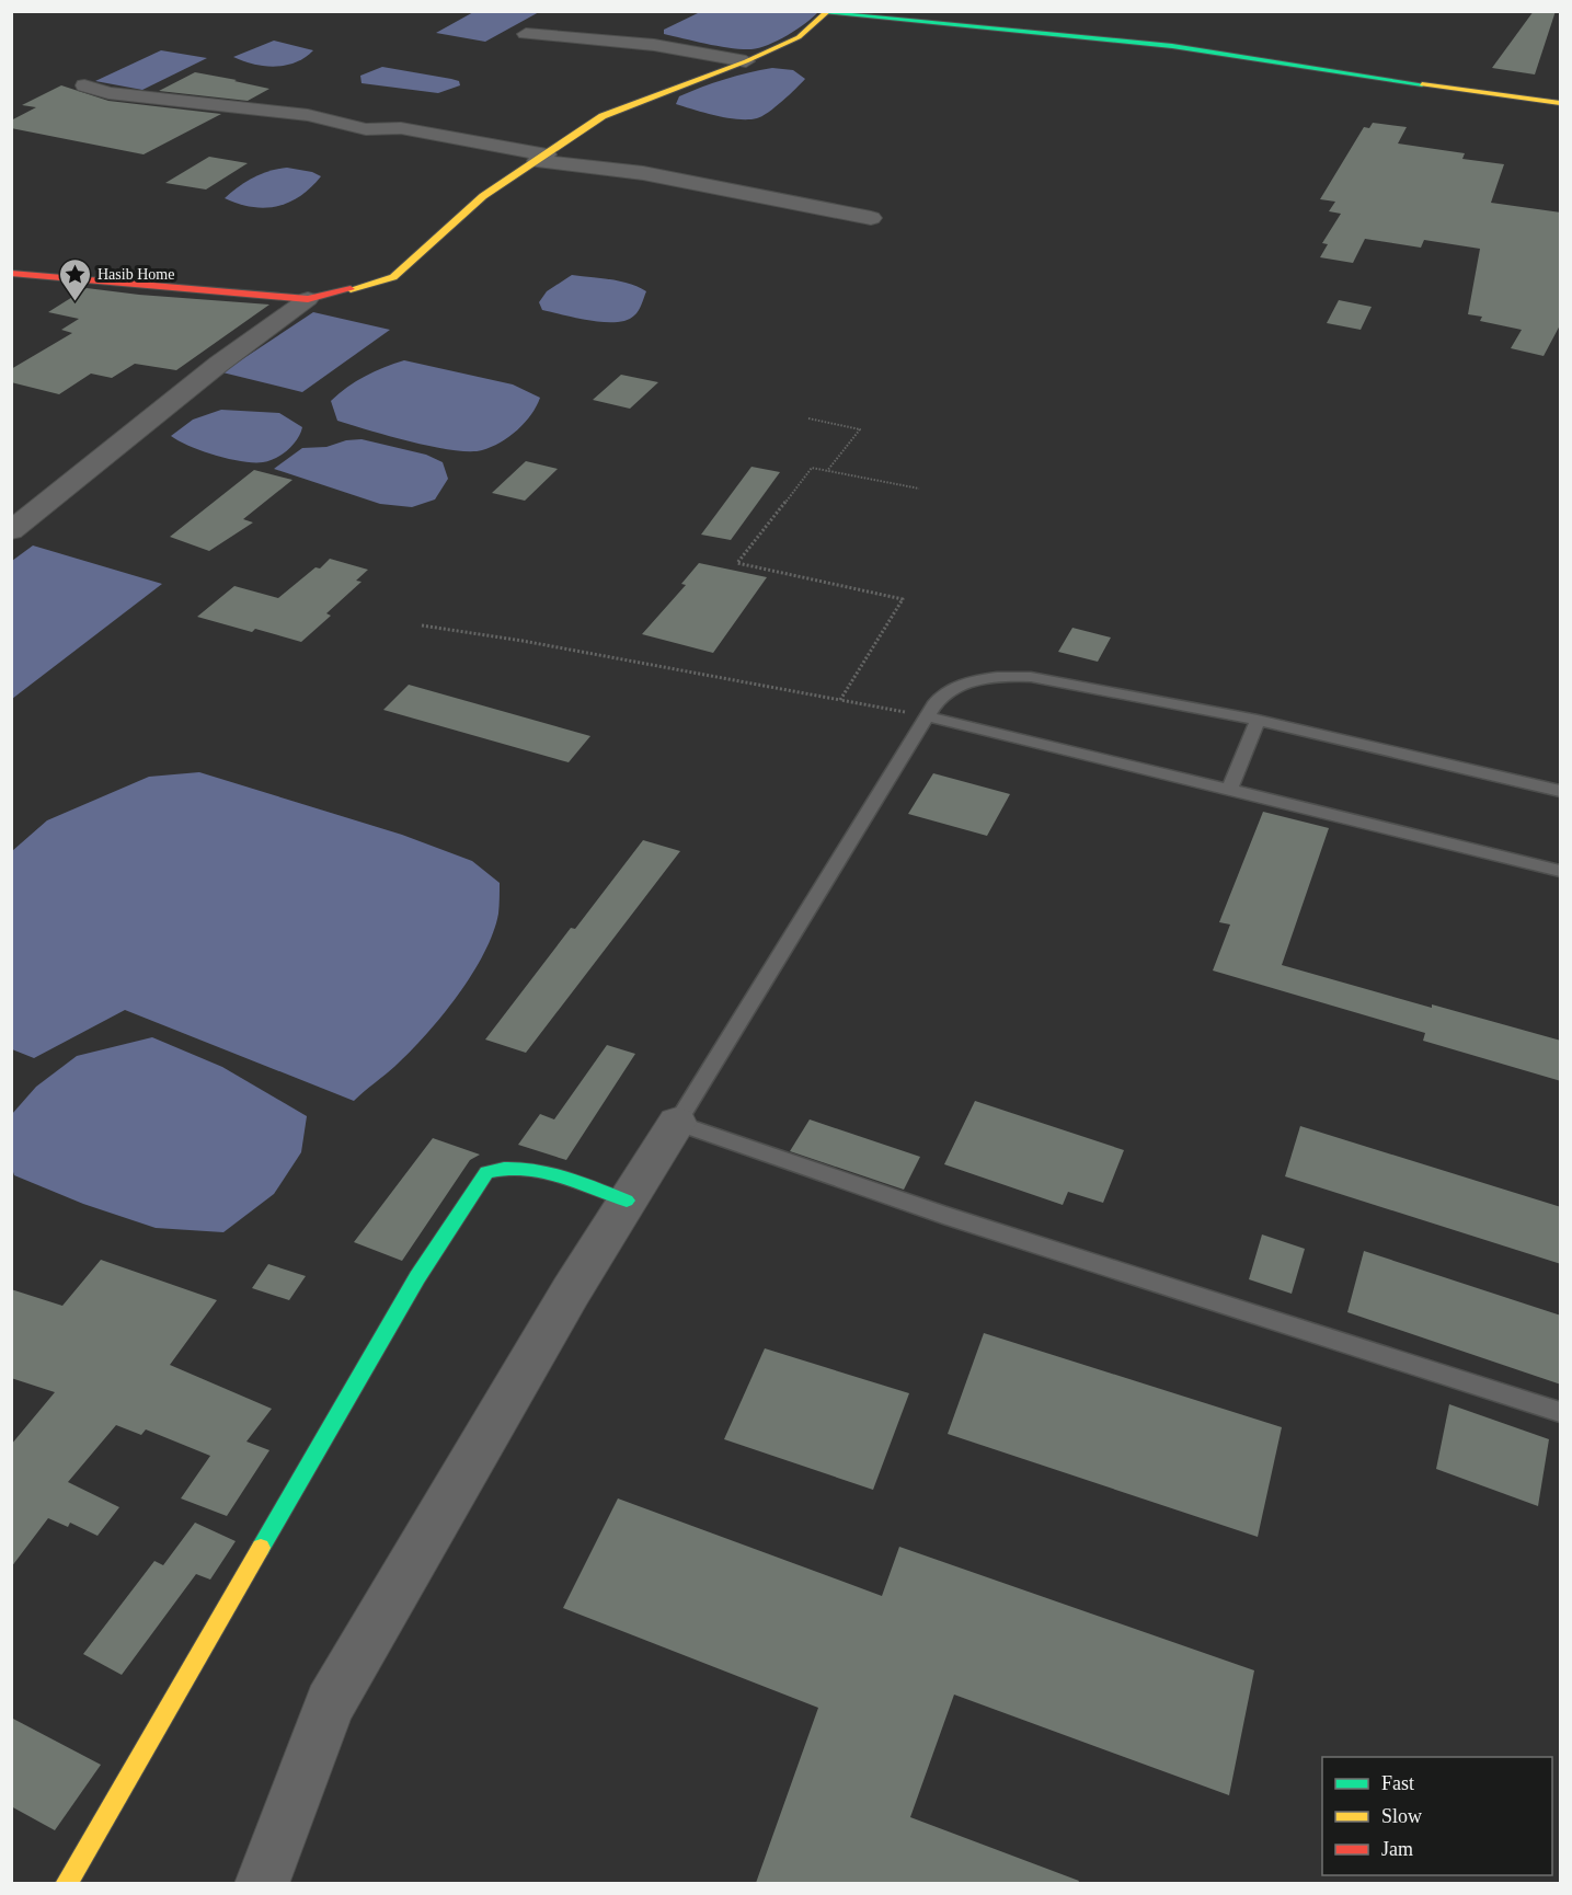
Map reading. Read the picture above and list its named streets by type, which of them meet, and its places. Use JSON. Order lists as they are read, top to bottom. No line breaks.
{"places":{"place":["Hasib Home"]},"legend":["Fast","Slow","Jam"]}
